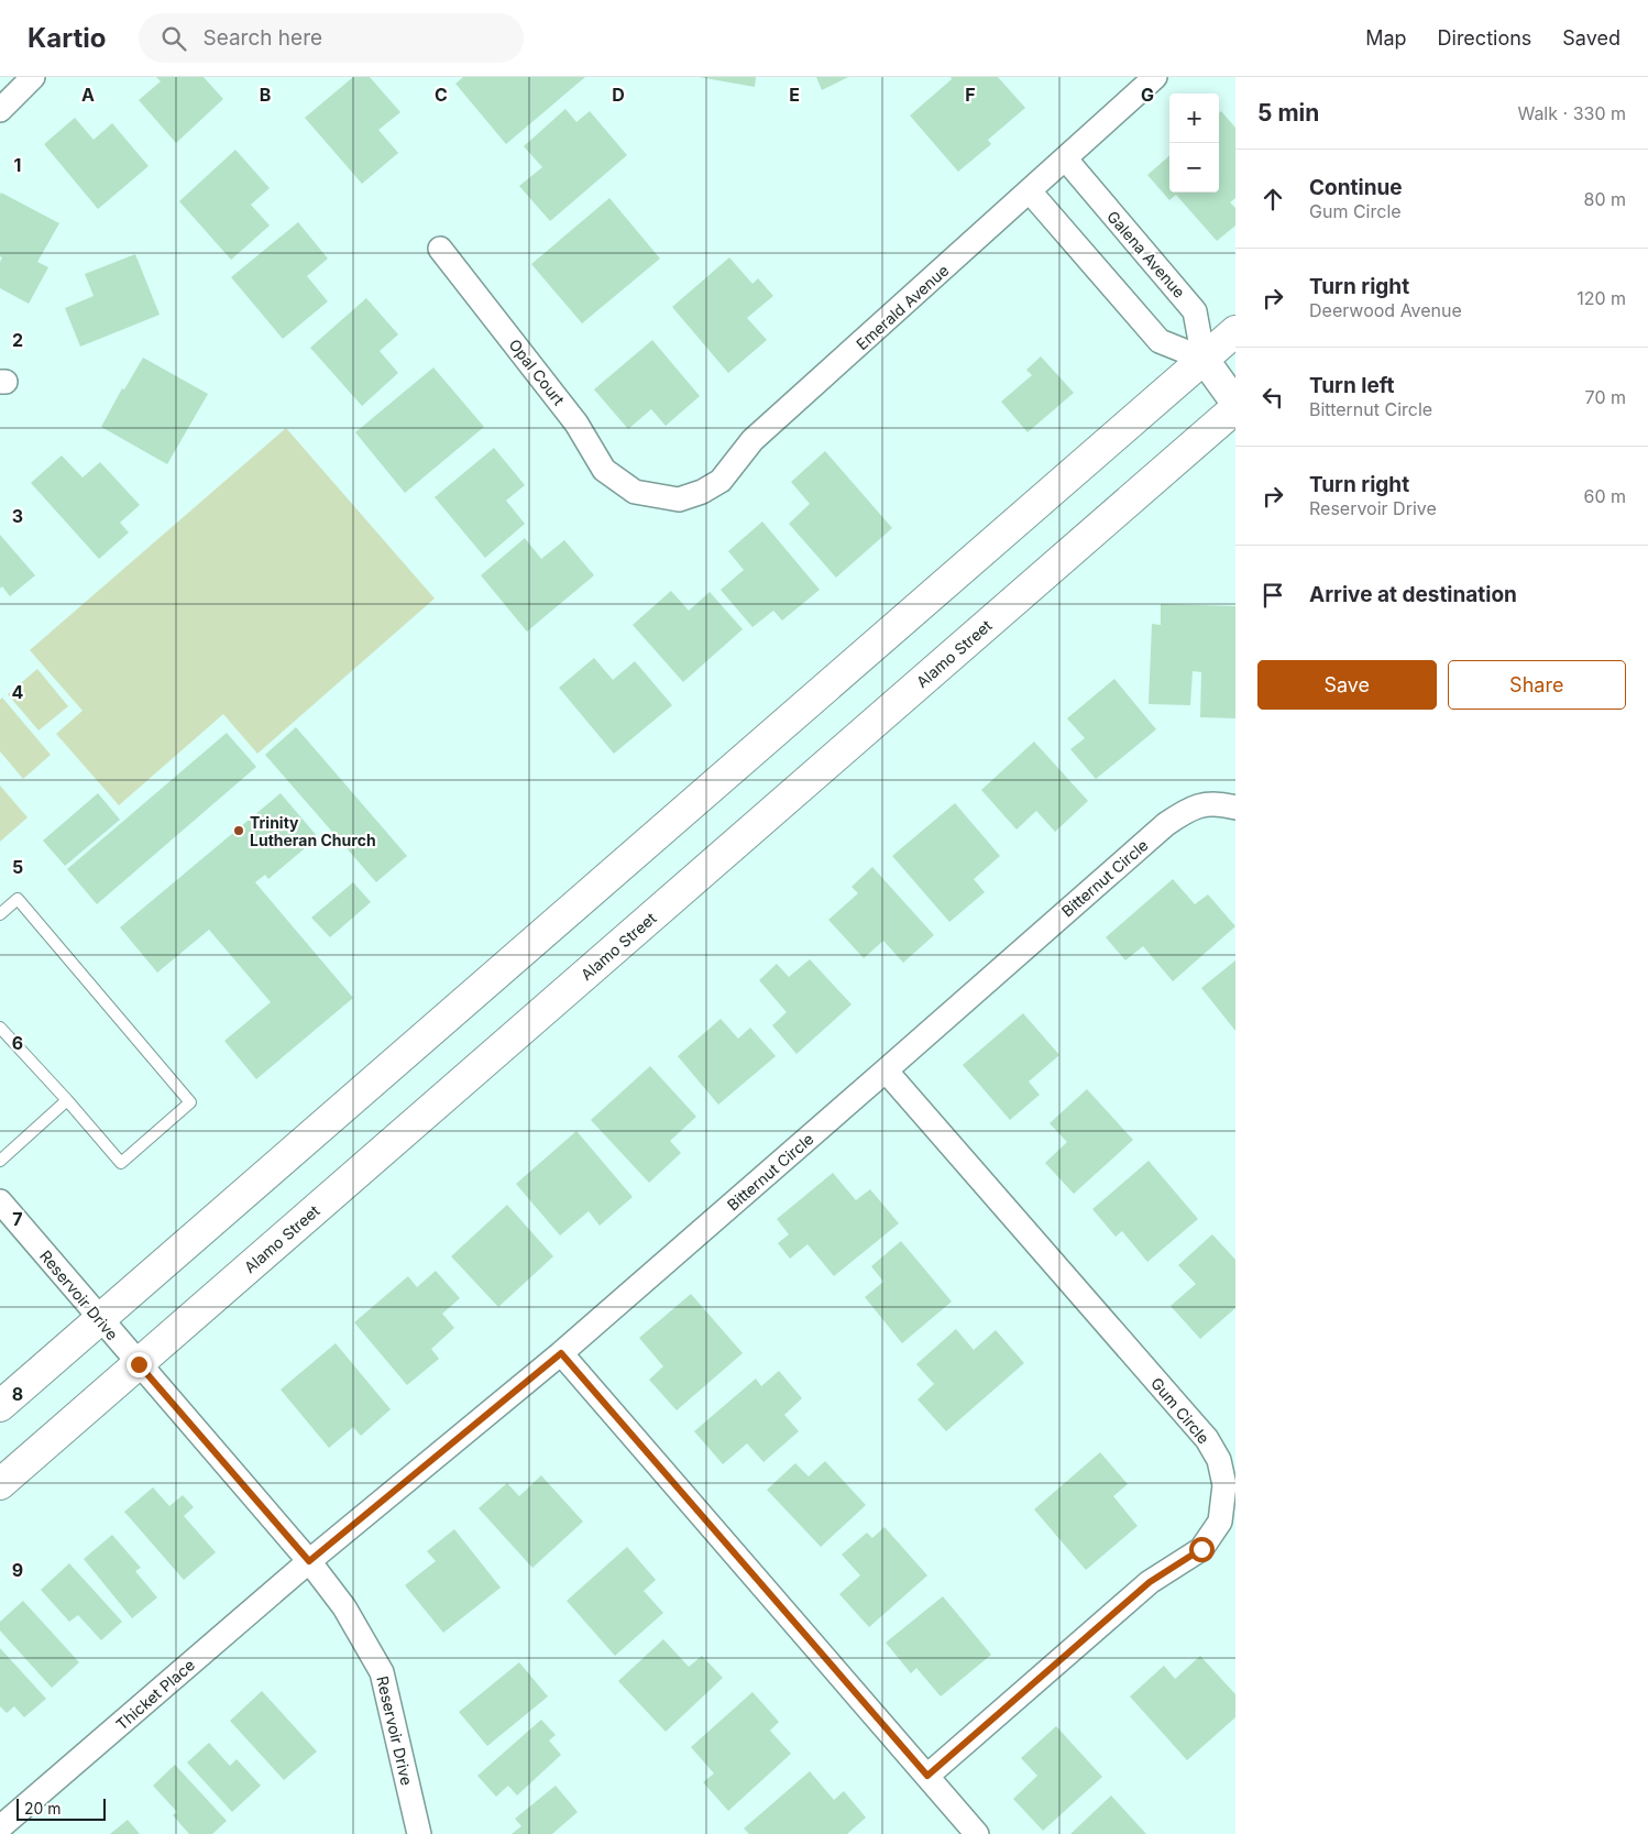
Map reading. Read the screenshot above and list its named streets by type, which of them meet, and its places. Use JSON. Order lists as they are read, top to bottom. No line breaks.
{"streets":{"main road":["Alamo Street"],"street":["Galena Avenue","Emerald Avenue","Opal Court","Bitternut Circle","Reservoir Drive","Gum Circle","Thicket Place"]},"crossings":[["Galena Avenue","Emerald Avenue"],["Emerald Avenue","Opal Court"],["Alamo Street","Reservoir Drive"],["Bitternut Circle","Reservoir Drive"],["Bitternut Circle","Gum Circle"],["Bitternut Circle","Thicket Place"],["Reservoir Drive","Thicket Place"]],"places":["Trinity Lutheran Church"],"scale_bar":"20 m","page":{"header":"Kartio","search":"Search here","nav":["Map","Directions","Saved"],"heading":["5 min","Walk · 330 m"],"map_buttons":["+","−"],"list":[["Continue","Gum Circle","80 m"],["Turn right","Deerwood Avenue","120 m"],["Turn left","Bitternut Circle","70 m"],["Turn right","Reservoir Drive","60 m"],"Arrive at destination"],"buttons":["Save","Share"],"scale":"20 m"},"grid":{"columns":["A","B","C","D","E","F","G"],"rows":["1","2","3","4","5","6","7","8","9"]}}
